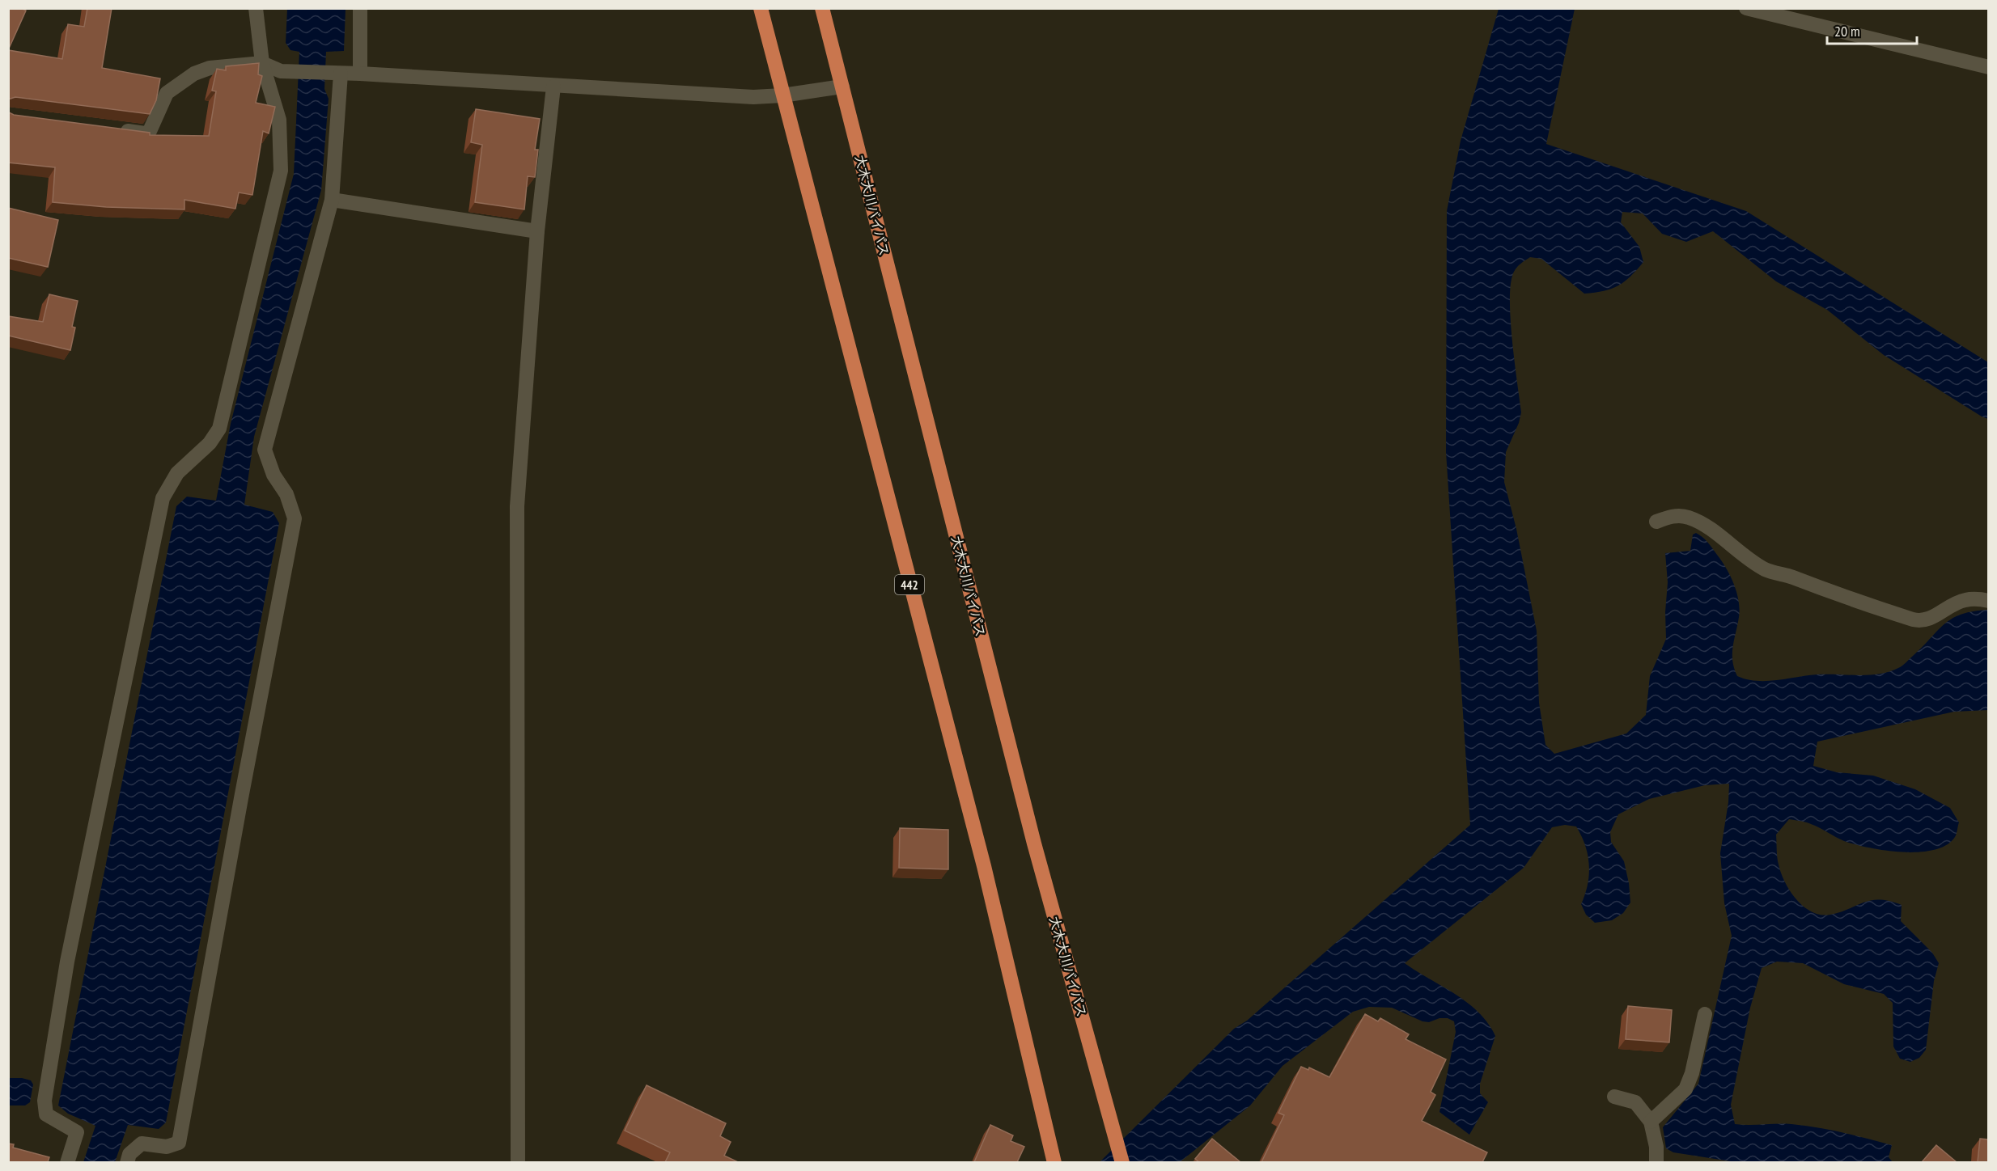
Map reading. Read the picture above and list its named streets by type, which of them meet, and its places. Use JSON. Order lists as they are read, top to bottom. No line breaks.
{"streets":{"highway":["大木大川バイパス","442"]},"scale_bar":"20 m"}
